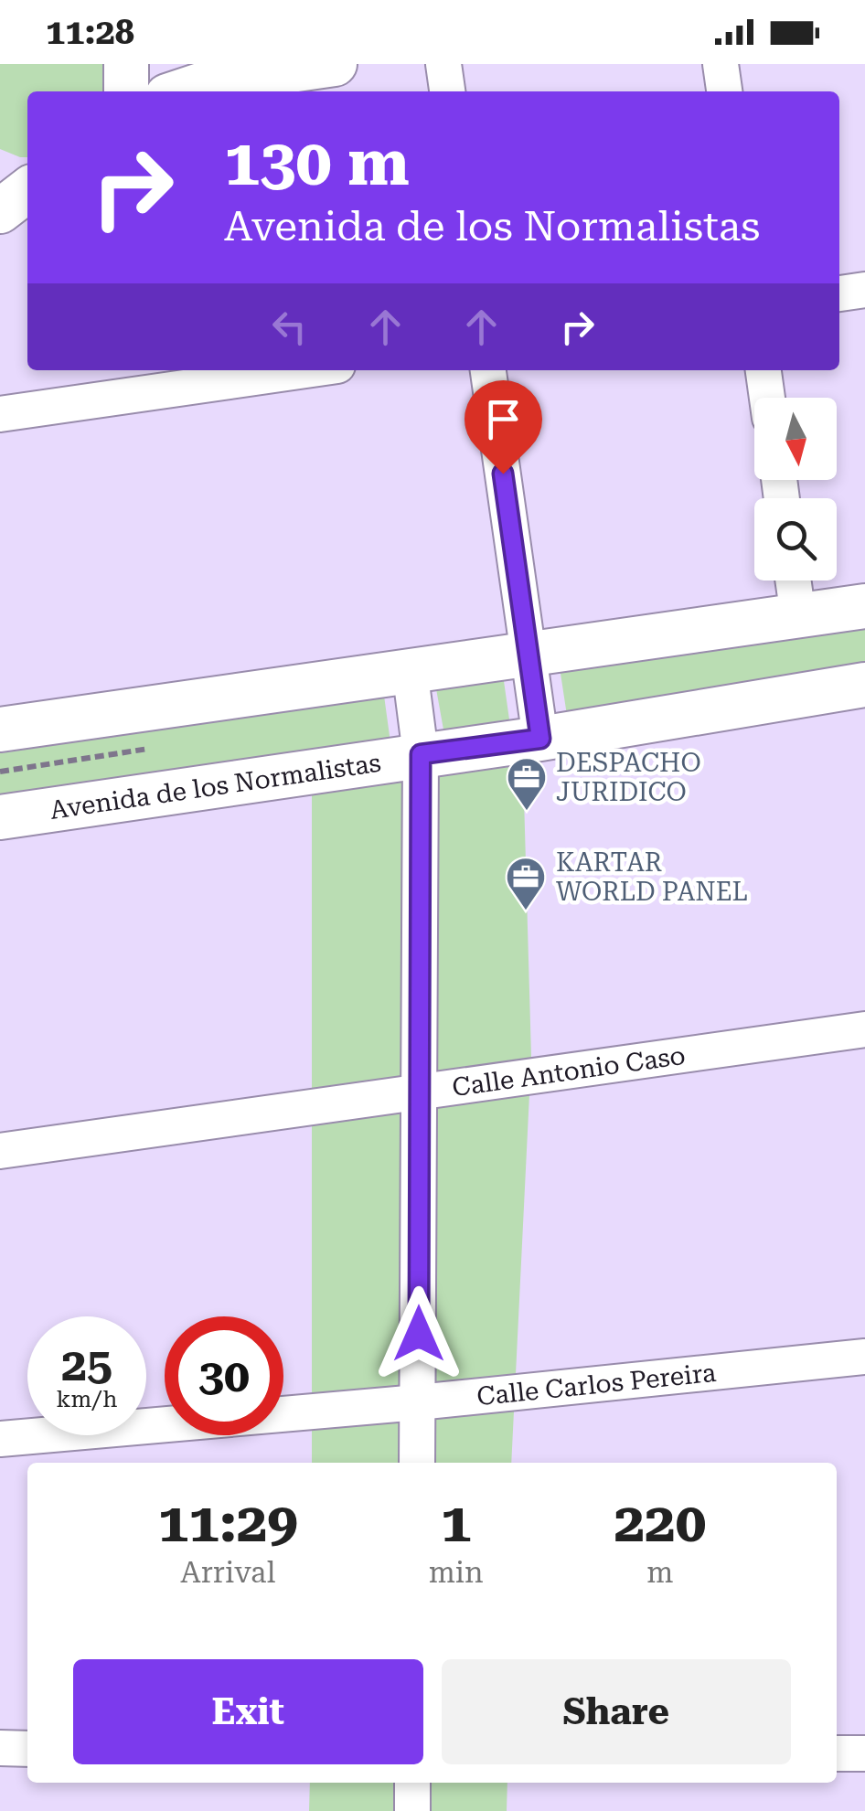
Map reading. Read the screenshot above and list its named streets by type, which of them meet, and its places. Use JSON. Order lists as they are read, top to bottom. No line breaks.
{"streets":{"street":["Avenida de los Normalistas","Calle Antonio Caso","Calle Carlos Pereira"]},"places":{"office":["DESPACHO JURIDICO","KARTAR WORLD PANEL"]},"north":"bottom","page":{"status":"11:28","turn":["130 m","Avenida de los Normalistas"],"speed":"25 km/h","limit":"30","eta":["11:29","Arrival","1","min","220","m"],"buttons":["Exit","Share"]}}
